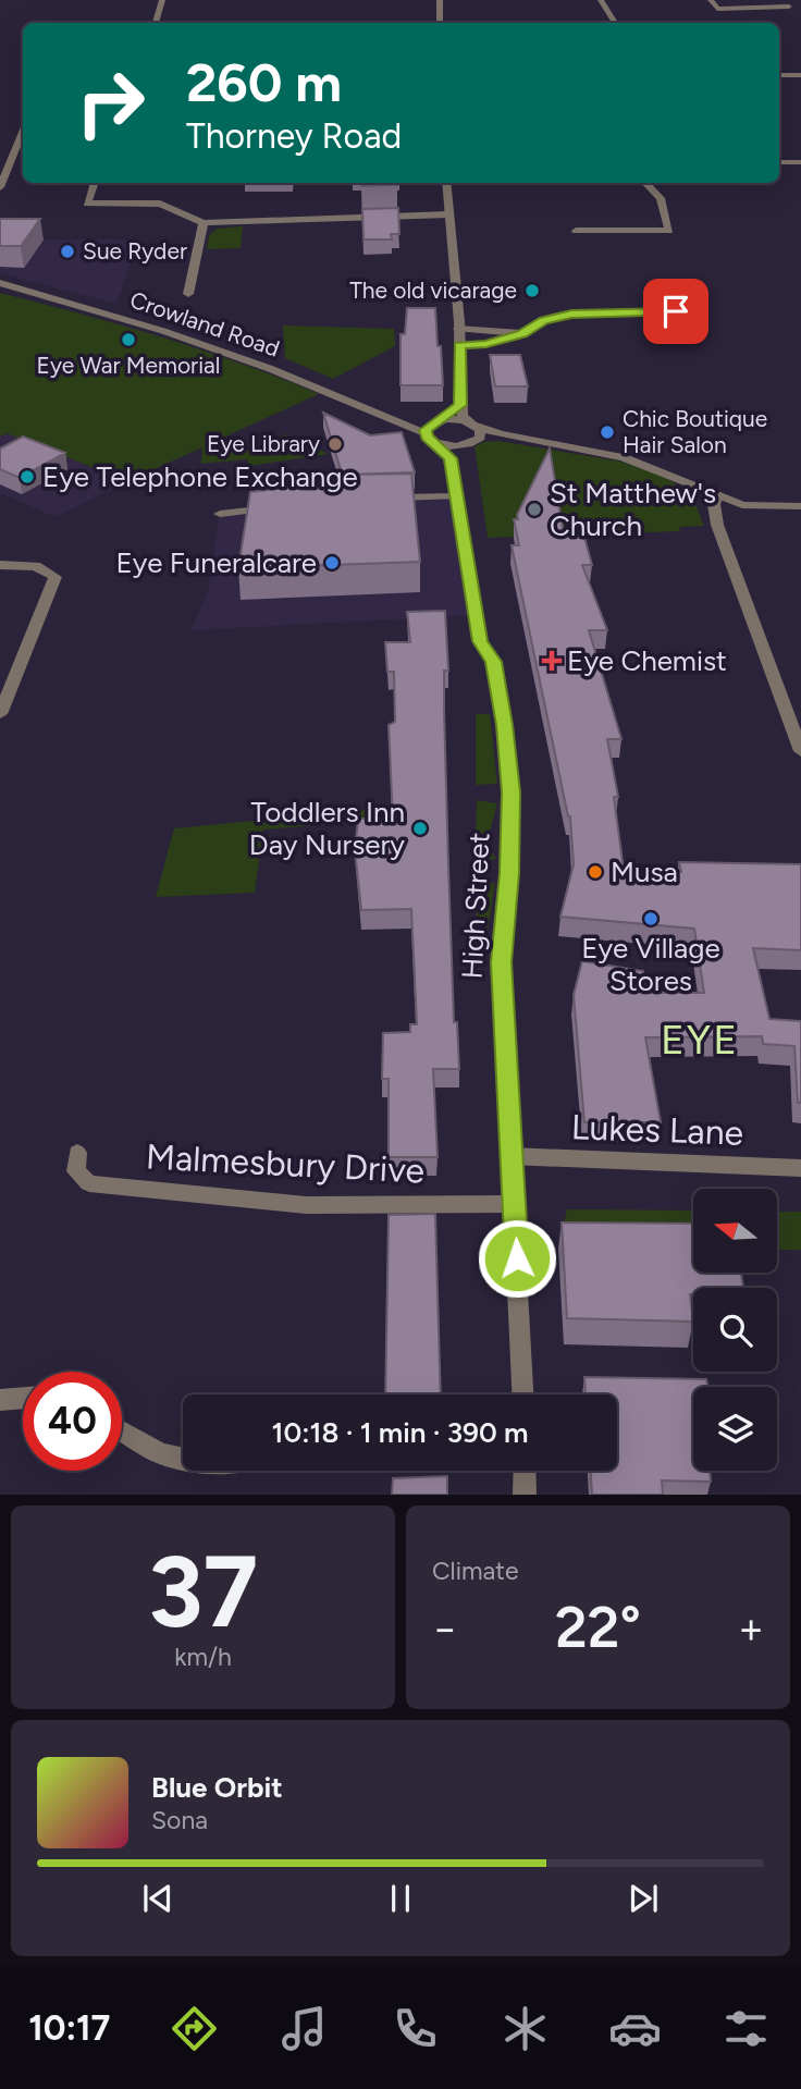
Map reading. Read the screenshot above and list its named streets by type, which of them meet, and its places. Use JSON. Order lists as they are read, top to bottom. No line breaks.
{"streets":{"street":["Crowland Road","High Street","Lukes Lane","Malmesbury Drive"]},"crossings":[["High Street","Lukes Lane"],["High Street","Malmesbury Drive"]],"districts":["EYE"],"places":{"other":["Sue Ryder","The old vicarage","Eye War Memorial","Chic Boutique Hair Salon","Eye Library","Eye Telephone Exchange","St Matthew's Church","Eye Funeralcare","Toddlers Inn Day Nursery","Musa","Eye Village Stores"],"health":["Eye Chemist"]},"north":"left","page":{"turn":["260 m","Thorney Road"],"limit":"40","trip":"10:18 · 1 min · 390 m","tile":[["37","km/h"],"Climate"],"heat":["−","22°","+"],"song":["Blue Orbit","Sona"],"tabs":"10:17"}}
